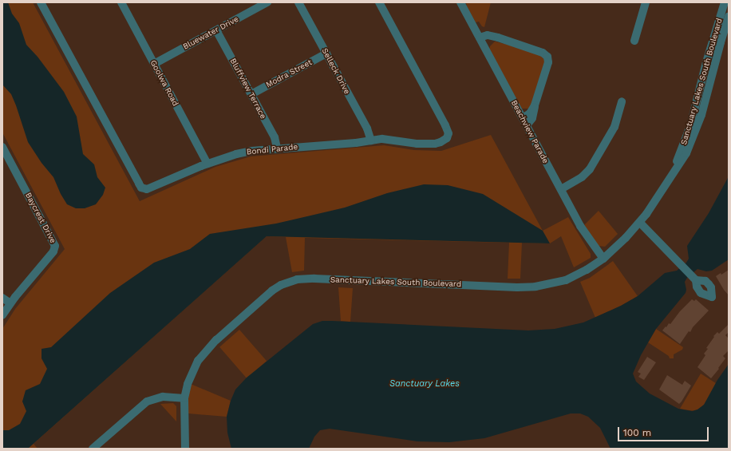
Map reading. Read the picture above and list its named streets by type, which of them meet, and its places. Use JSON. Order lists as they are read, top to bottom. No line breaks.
{"streets":{"street":["Bluewater Drive","Selleck Drive","Modra Street","Sanctuary Lakes South Boulevard","Goolwa Road","Bluffview Terrace","Beachview Parade","Bondi Parade","Baycrest Drive"]},"crossings":[["Bluewater Drive","Goolwa Road"],["Bluewater Drive","Bluffview Terrace"],["Selleck Drive","Modra Street"],["Selleck Drive","Bondi Parade"],["Modra Street","Bluffview Terrace"],["Sanctuary Lakes South Boulevard","Beachview Parade"],["Goolwa Road","Bondi Parade"],["Bluffview Terrace","Bondi Parade"]],"water":["Sanctuary Lakes"],"scale_bar":"100 m"}
